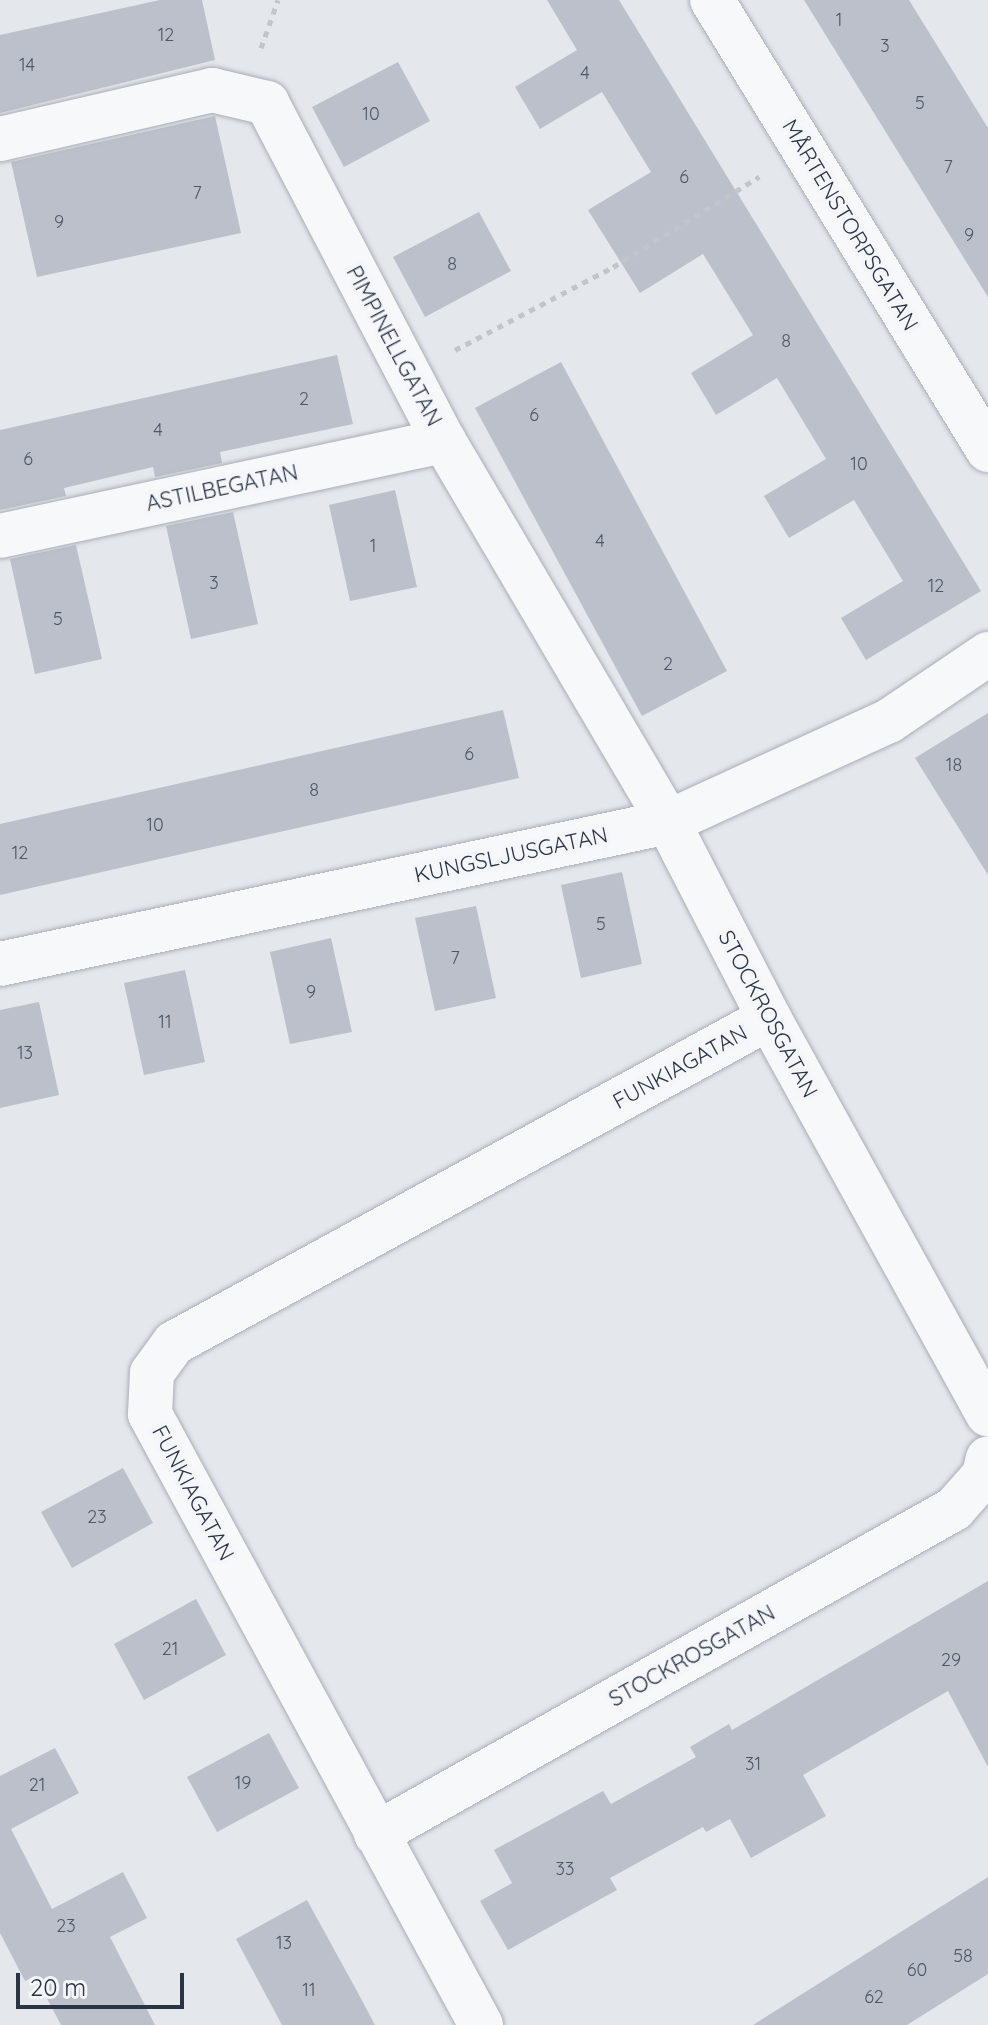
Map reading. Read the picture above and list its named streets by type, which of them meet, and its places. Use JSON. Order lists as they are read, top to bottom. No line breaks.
{"streets":{"street":["MÅRTENSTORPSGATAN","PIMPINELLGATAN","ASTILBEGATAN","KUNGSLJUSGATAN","STOCKROSGATAN","FUNKIAGATAN"]},"crossings":[["PIMPINELLGATAN","ASTILBEGATAN"],["PIMPINELLGATAN","KUNGSLJUSGATAN"],["PIMPINELLGATAN","STOCKROSGATAN"],["KUNGSLJUSGATAN","STOCKROSGATAN"],["STOCKROSGATAN","FUNKIAGATAN"]],"house_numbers":["1","12","3","14","4","5","10","7","6","7","9","9","8","8","2","6","4","6","10","4","1","3","12","5","2","6","18","8","10","12","5","7","9","11","13","23","21","29","31","19","21","33","23","13","58","60","11","62"],"scale_bar":"20 m"}
